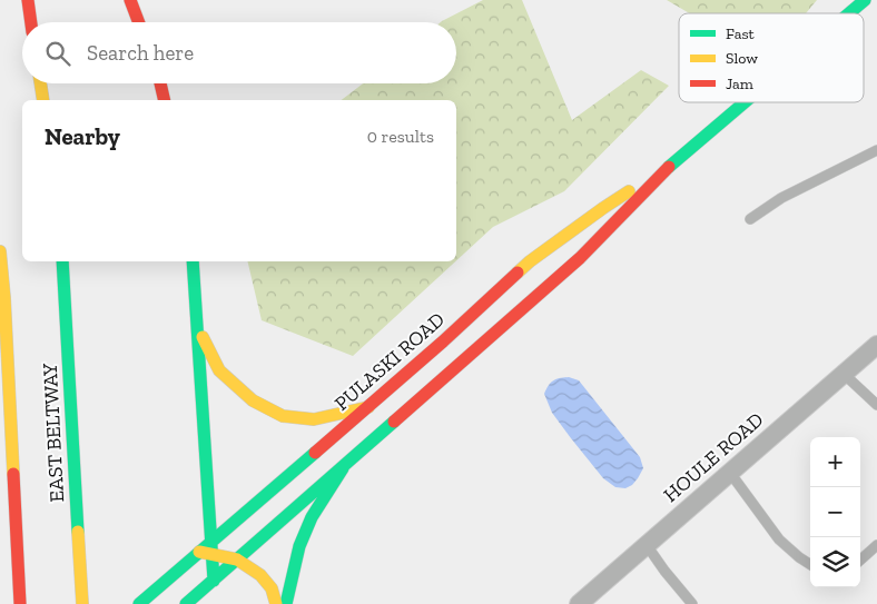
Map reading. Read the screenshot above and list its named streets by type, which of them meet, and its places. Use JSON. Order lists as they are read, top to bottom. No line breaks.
{"streets":{"main road":["PULASKI ROAD","EAST BELTWAY"],"street":["HOULE ROAD"]},"legend":["Fast","Slow","Jam"],"page":{"search":"Search here","heading":["Nearby","0 results"],"map_buttons":["+","−"]}}
